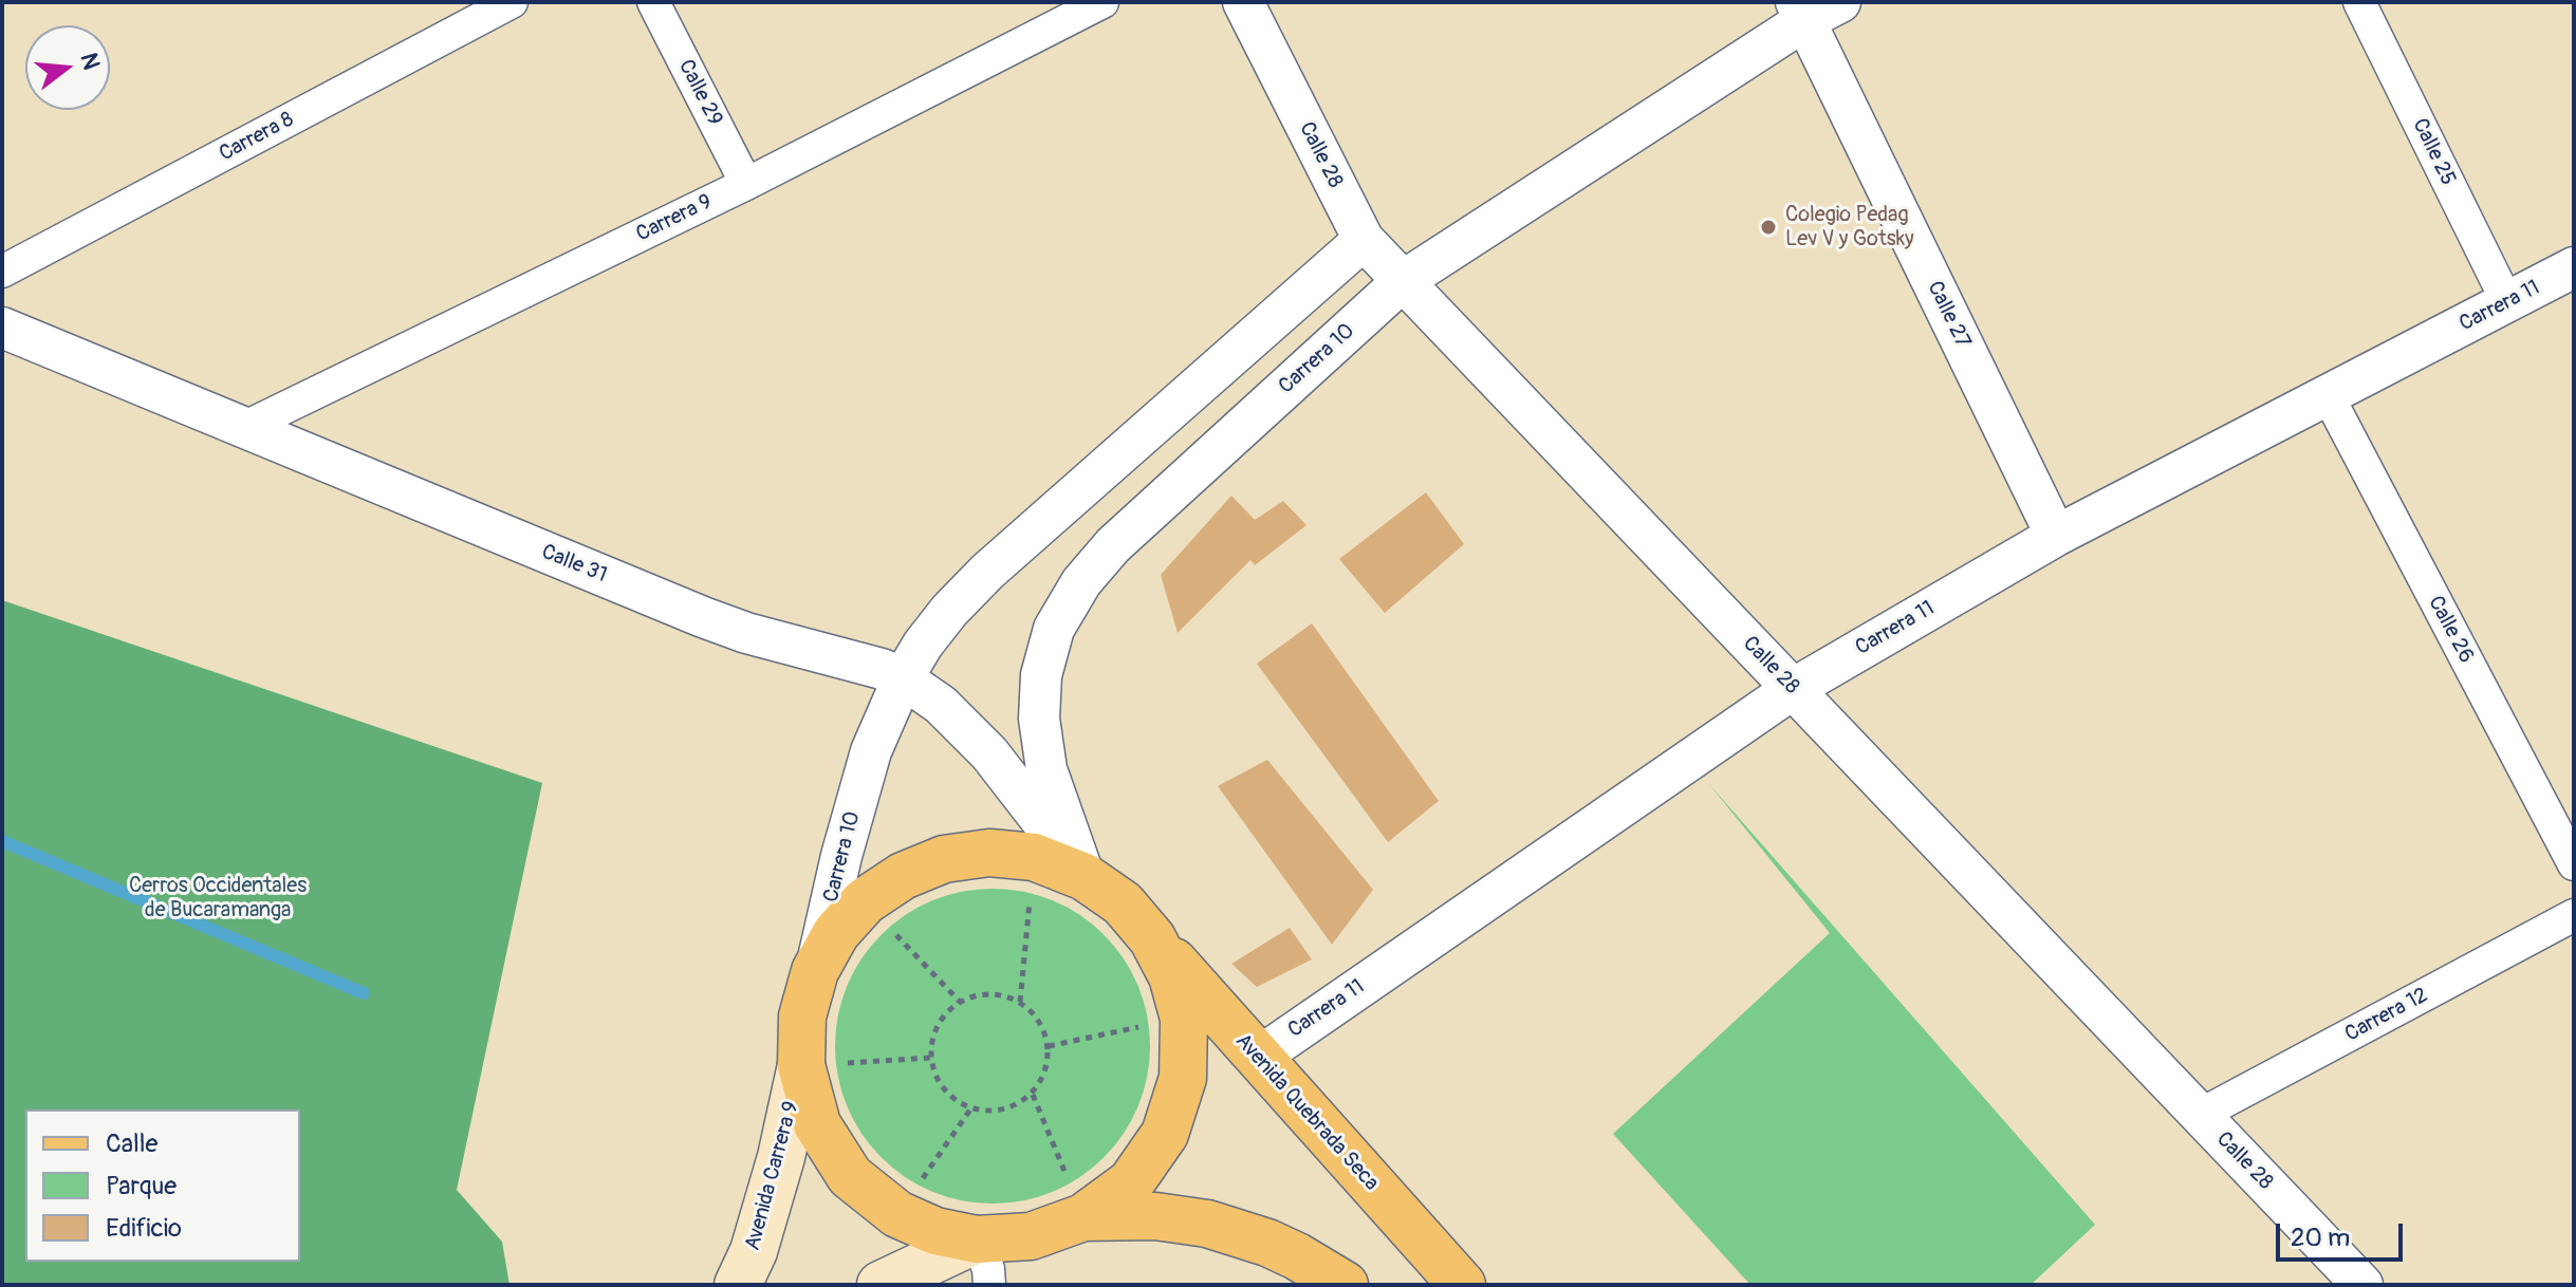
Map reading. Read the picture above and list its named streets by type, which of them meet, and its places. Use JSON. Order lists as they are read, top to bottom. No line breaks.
{"streets":{"main road":["Avenida Quebrada Seca","Avenida Carrera 9"],"street":["Calle 29","Carrera 8","Calle 25","Calle 28","Carrera 9","Carrera 11","Calle 27","Carrera 10","Calle 31","Calle 26","Carrera 12"]},"crossings":[["Calle 29","Carrera 9"],["Calle 25","Carrera 11"],["Calle 28","Carrera 11"],["Calle 28","Carrera 10"],["Calle 28","Carrera 12"],["Carrera 9","Calle 31"],["Carrera 11","Calle 27"],["Carrera 11","Calle 26"],["Carrera 11","Avenida Quebrada Seca"],["Calle 27","Carrera 10"],["Carrera 10","Calle 31"]],"parks":["Cerros Occidentales de Bucaramanga"],"places":["Colegio Pedag Lev V y Gotsky"],"legend":["Calle","Parque","Edificio"],"scale_bar":"20 m","north":"right"}
